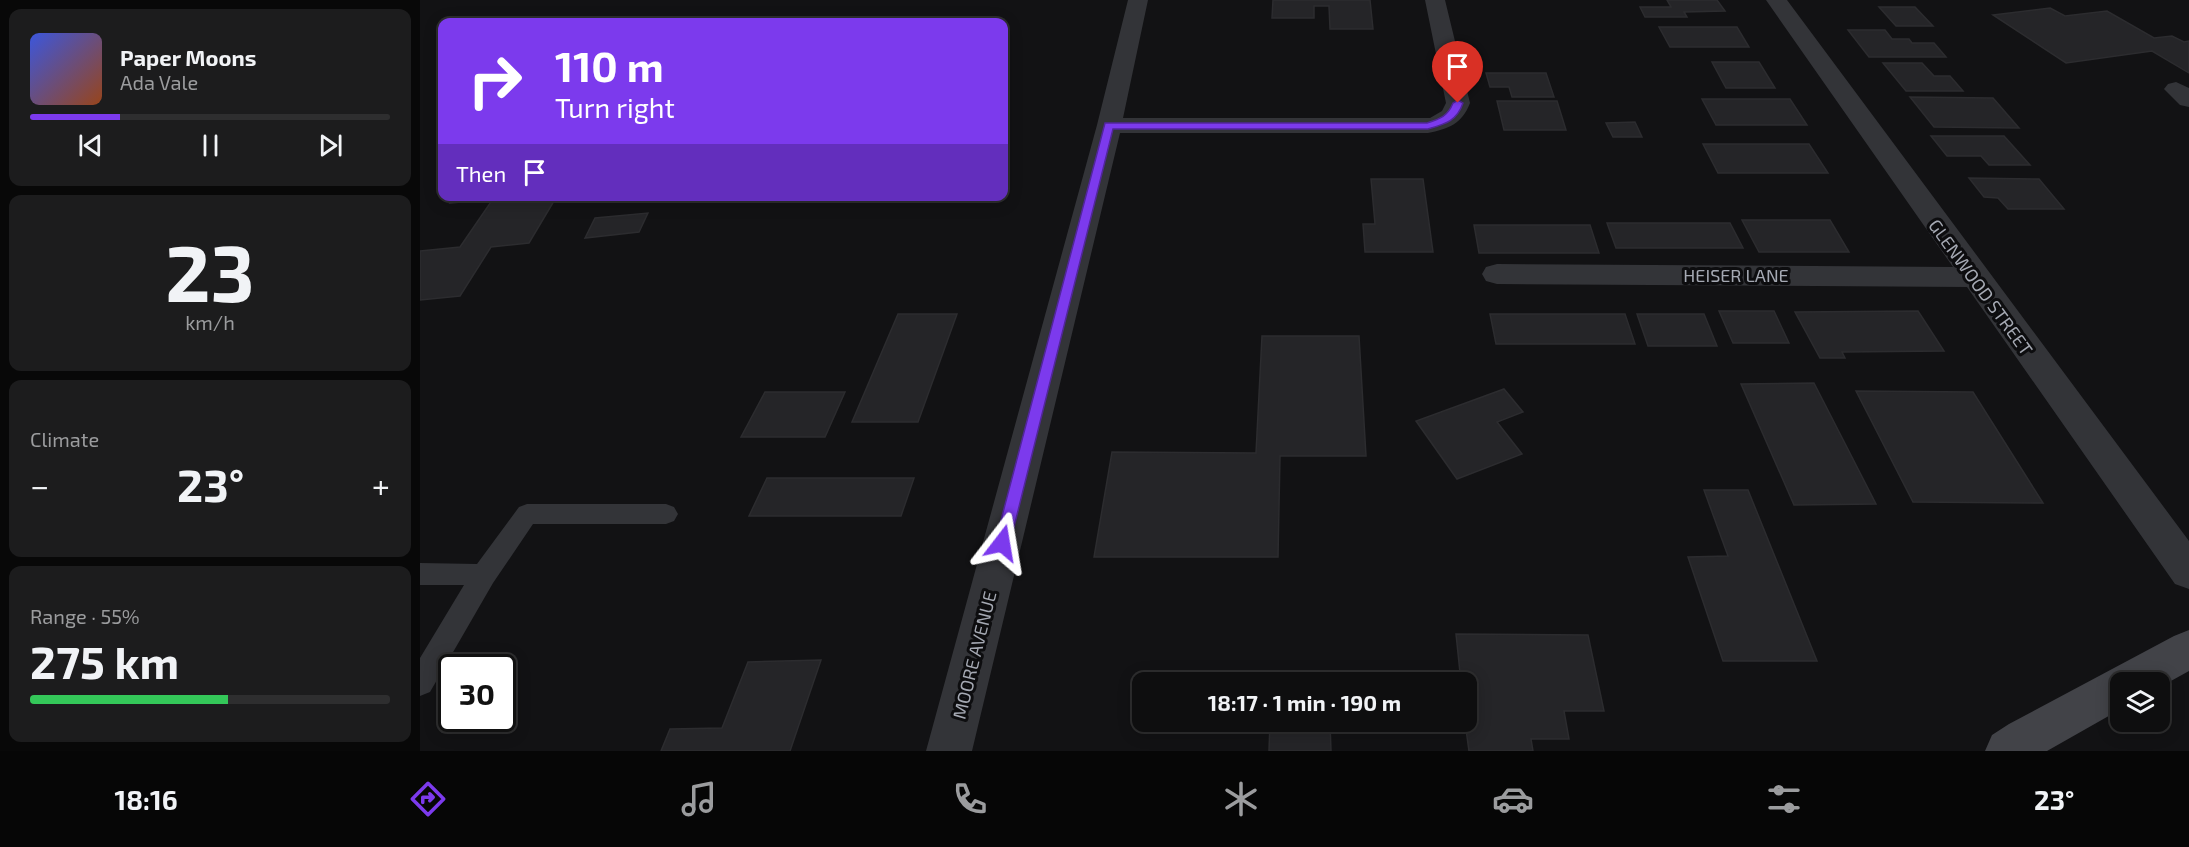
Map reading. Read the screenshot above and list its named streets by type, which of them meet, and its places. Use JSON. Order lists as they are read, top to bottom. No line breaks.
{"streets":{"street":["HEISER LANE","GLENWOOD STREET","MOORE AVENUE"]},"crossings":[["HEISER LANE","GLENWOOD STREET"]],"page":{"turn":["110 m","Turn right"],"song":["Paper Moons","Ada Vale"],"then":"Then","tile":[["23","km/h"],"Climate",["Range · 55%","275 km"]],"heat":["−","23°","+"],"limit":"30","trip":"18:17 · 1 min · 190 m","tabs":["18:16","23°"]}}
